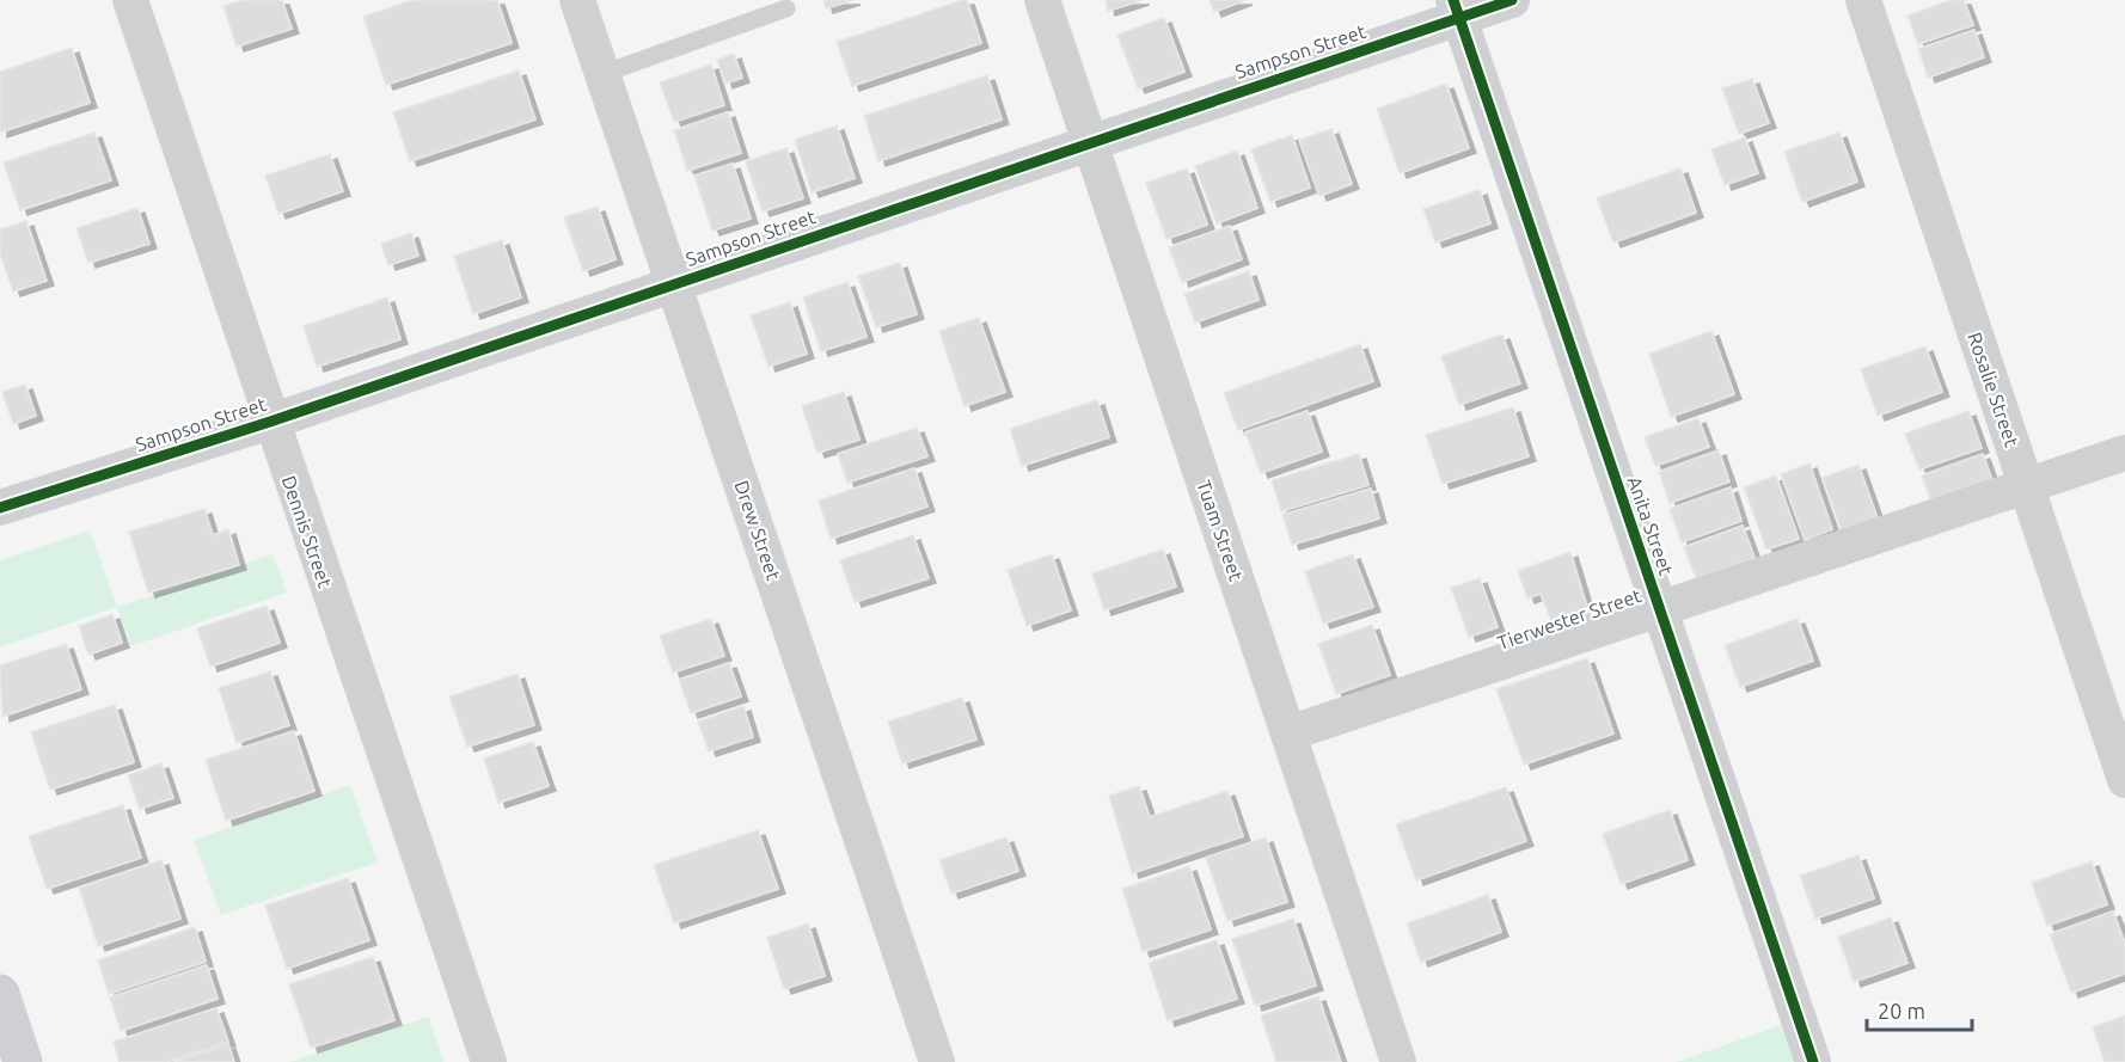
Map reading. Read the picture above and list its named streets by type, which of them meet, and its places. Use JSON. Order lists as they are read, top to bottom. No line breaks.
{"streets":{"street":["Sampson Street","Rosalie Street","Anita Street","Drew Street","Tuam Street","Dennis Street","Tierwester Street"]},"crossings":[["Sampson Street","Anita Street"],["Sampson Street","Drew Street"],["Sampson Street","Tuam Street"],["Sampson Street","Dennis Street"],["Rosalie Street","Tierwester Street"],["Anita Street","Tierwester Street"],["Tuam Street","Tierwester Street"]],"scale_bar":"20 m"}
